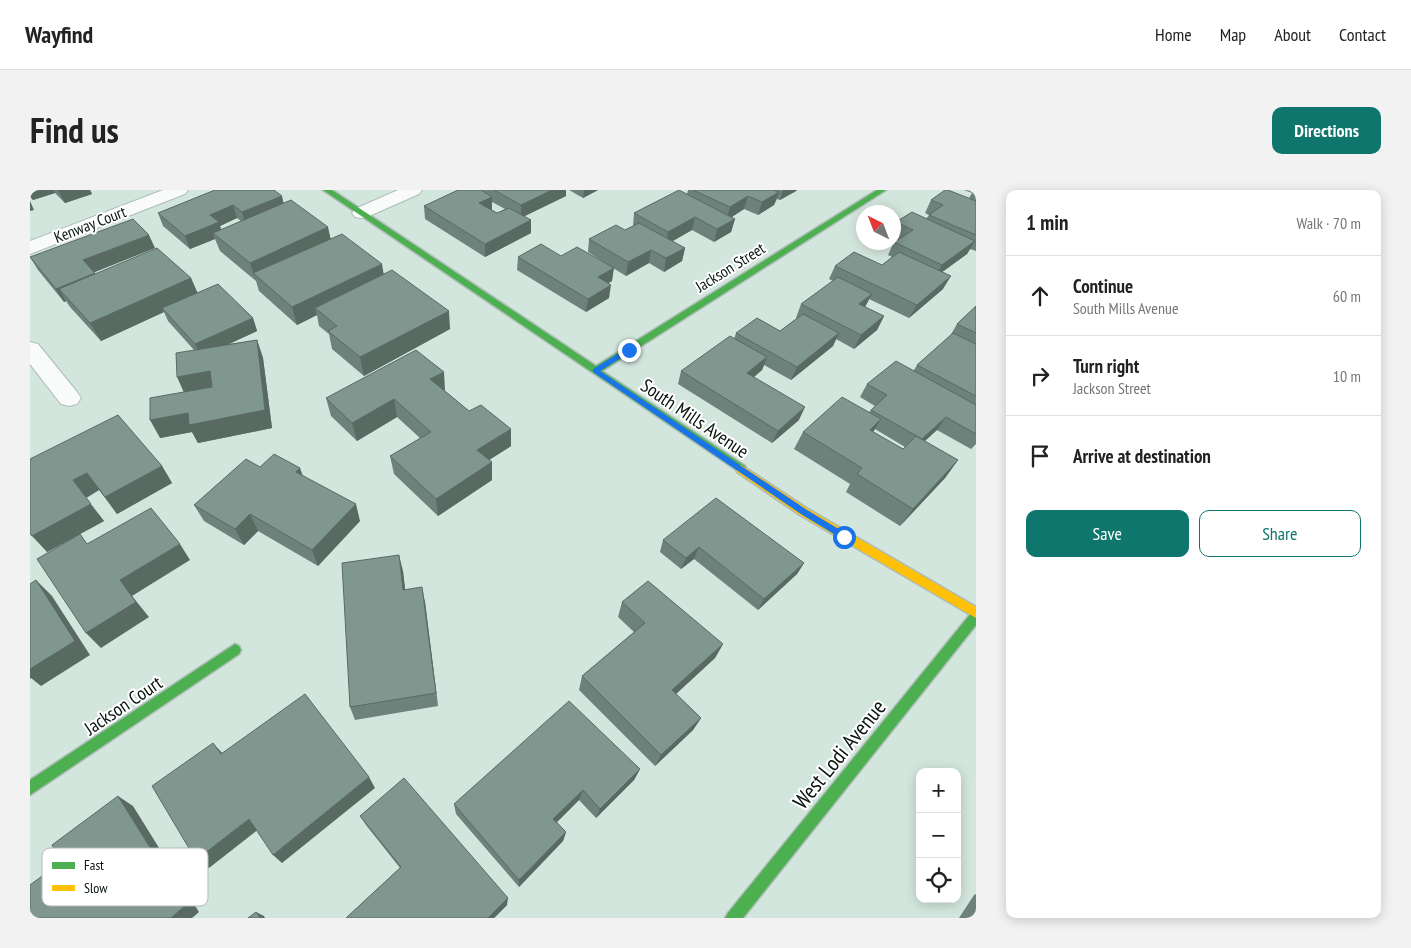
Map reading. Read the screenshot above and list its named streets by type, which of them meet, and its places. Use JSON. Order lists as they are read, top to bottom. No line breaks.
{"streets":{"street":["Kenway Court","Jackson Street","South Mills Avenue","Jackson Court","West Lodi Avenue"]},"crossings":[["Jackson Street","South Mills Avenue"],["South Mills Avenue","West Lodi Avenue"]],"legend":["Fast","Slow"],"north":"top left","page":{"header":"Wayfind","nav":["Home","Map","About","Contact"],"title":"Find us","buttons":["Directions",["Save","Share"]],"heading":["1 min","Walk · 70 m"],"list":[["Continue","South Mills Avenue","60 m"],["Turn right","Jackson Street","10 m"],"Arrive at destination"],"map_buttons":["+","−"]}}
